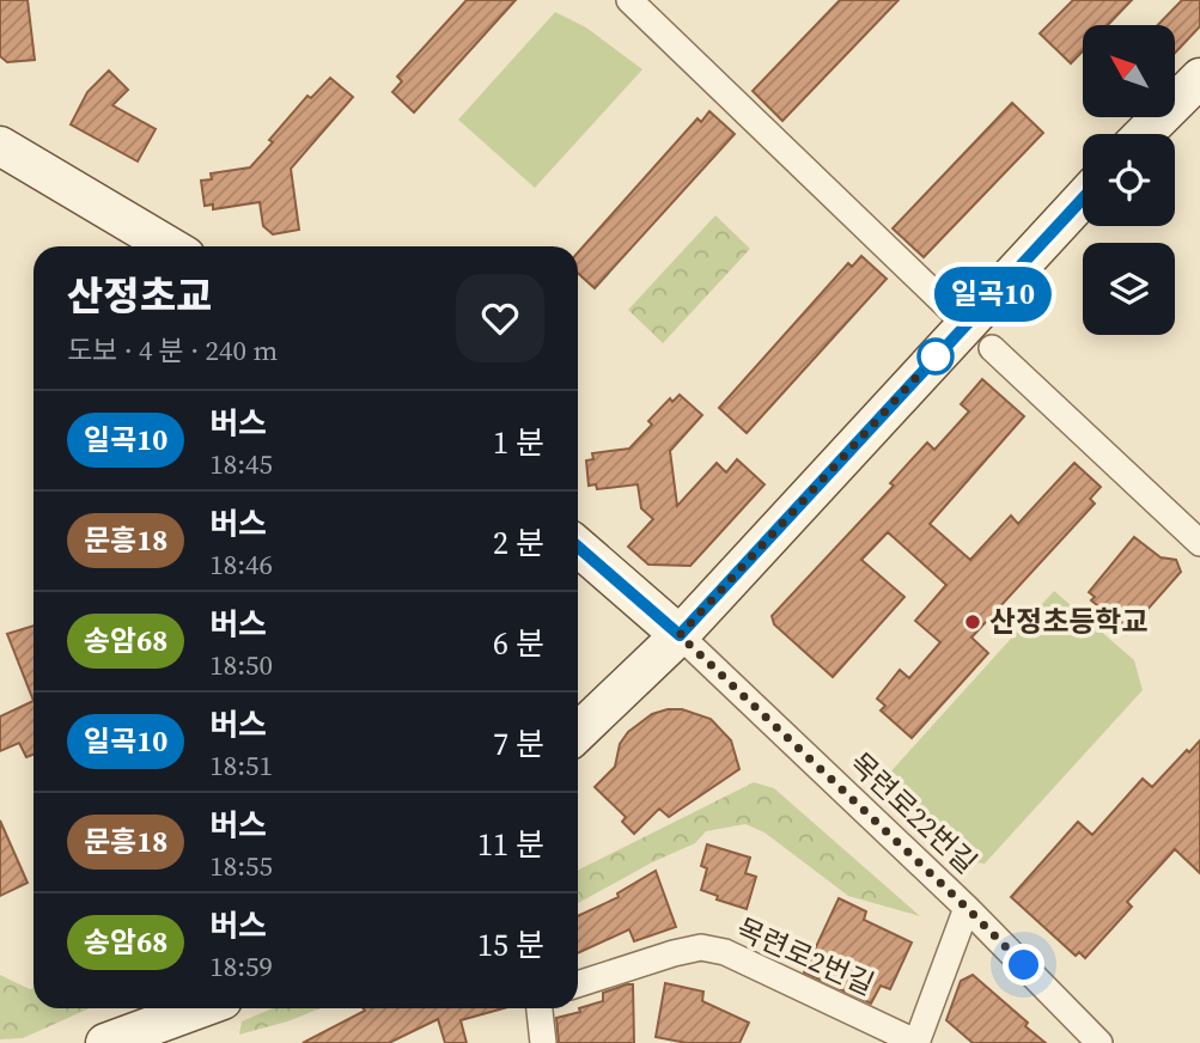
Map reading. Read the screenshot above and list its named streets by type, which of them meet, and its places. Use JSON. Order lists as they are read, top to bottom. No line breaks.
{"streets":{"street":["목련로22번길","목련로2번길"]},"places":["산정초등학교"],"lines":["bus line 일곡10"],"north":"top left","page":{"on_map":"일곡10","heading":["산정초교","도보 · 4 분 · 240 m"],"list":[{"mark":"일곡10","name":"버스","note":"18:45","value":"1 분"},{"mark":"문흥18","name":"버스","note":"18:46","value":"2 분"},{"mark":"송암68","name":"버스","note":"18:50","value":"6 분"},{"mark":"일곡10","name":"버스","note":"18:51","value":"7 분"},{"mark":"문흥18","name":"버스","note":"18:55","value":"11 분"},{"mark":"송암68","name":"버스","note":"18:59","value":"15 분"}]}}
